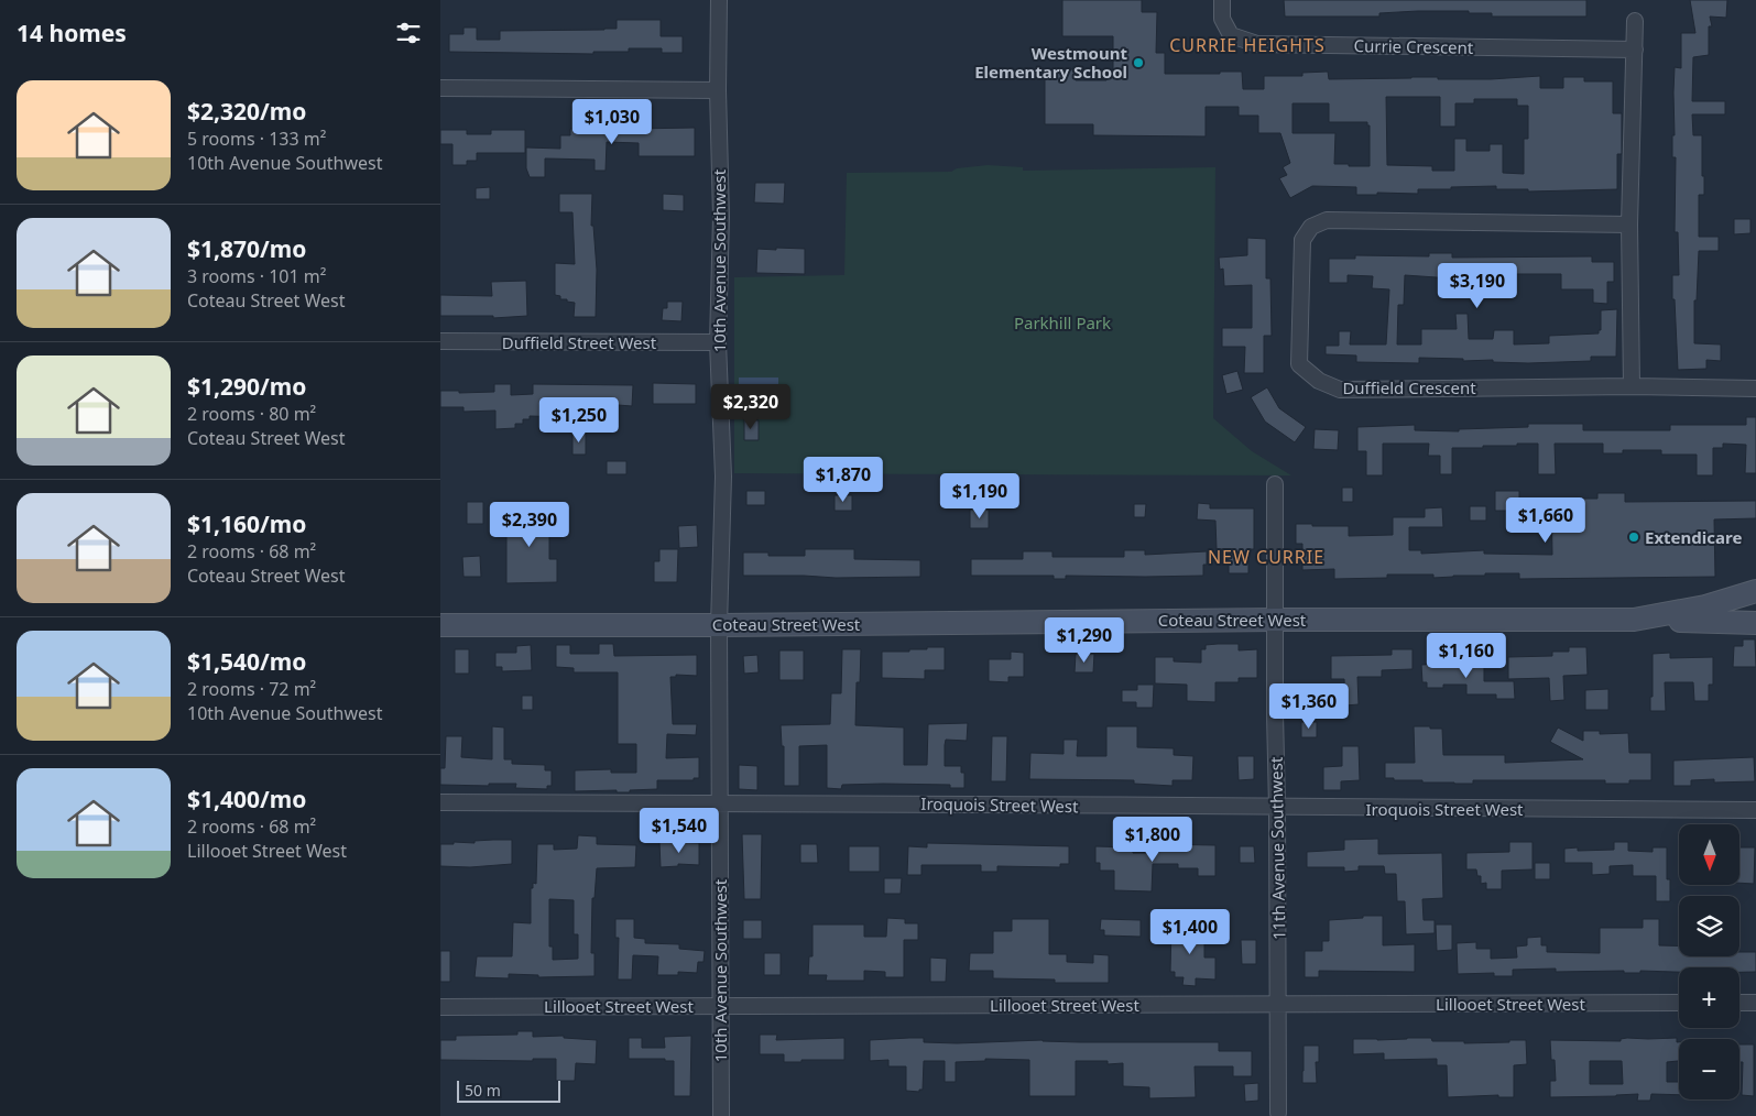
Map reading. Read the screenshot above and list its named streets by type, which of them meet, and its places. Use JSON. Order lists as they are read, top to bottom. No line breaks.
{"streets":{"street":["Currie Crescent","10th Avenue Southwest","Duffield Street West","Duffield Crescent","Coteau Street West","Iroquois Street West","11th Avenue Southwest","Lillooet Street West"]},"crossings":[["10th Avenue Southwest","Duffield Street West"],["10th Avenue Southwest","Coteau Street West"],["10th Avenue Southwest","Iroquois Street West"],["10th Avenue Southwest","Lillooet Street West"],["Coteau Street West","11th Avenue Southwest"],["Iroquois Street West","11th Avenue Southwest"],["11th Avenue Southwest","Lillooet Street West"]],"districts":["CURRIE HEIGHTS","NEW CURRIE"],"parks":["Parkhill Park"],"places":["Westmount Elementary School","Extendicare"],"scale_bar":"50 m","north":"bottom","page":{"heading":"14 homes","list":[{"name":"$2,320/mo","note":"5 rooms · 133 m² · 10th Avenue Southwest"},{"name":"$1,870/mo","note":"3 rooms · 101 m² · Coteau Street West"},{"name":"$1,290/mo","note":"2 rooms · 80 m² · Coteau Street West"},{"name":"$1,160/mo","note":"2 rooms · 68 m² · Coteau Street West"},{"name":"$1,540/mo","note":"2 rooms · 72 m² · 10th Avenue Southwest"},{"name":"$1,400/mo","note":"2 rooms · 68 m² · Lillooet Street West"}],"price":["$1,030","$3,190","$2,320","$1,250","$1,870","$1,190","$1,660","$2,390","$1,290","$1,160","$1,360","$1,540","$1,800","$1,400"],"map_buttons":["+","−"],"scale":"50 m"}}
